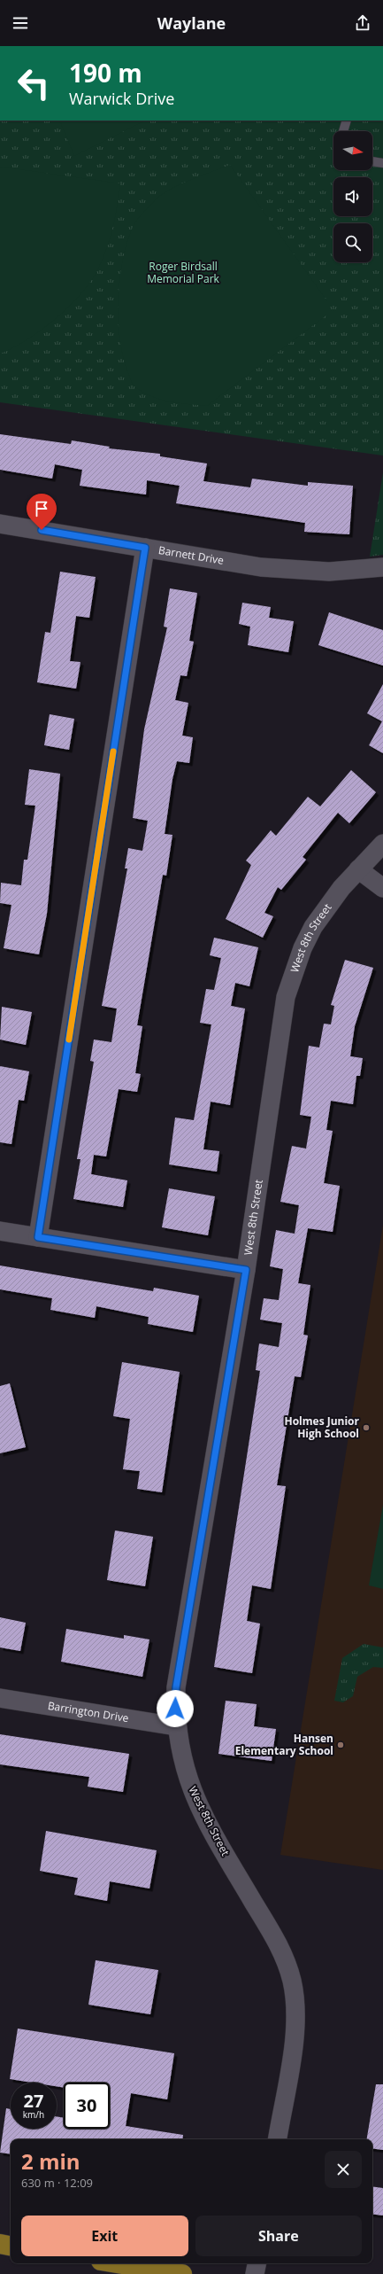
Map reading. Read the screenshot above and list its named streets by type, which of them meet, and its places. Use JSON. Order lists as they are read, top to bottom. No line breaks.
{"streets":{"street":["Barnett Drive","West 8th Street","Barrington Drive"]},"crossings":[["West 8th Street","Barrington Drive"]],"parks":["Roger Birdsall Memorial Park"],"places":["Holmes Junior High School","Hansen Elementary School"],"north":"right","page":{"header":"Waylane","turn":["190 m","Warwick Drive"],"speed":"27 km/h","limit":"30","heading":["2 min","630 m · 12:09"],"buttons":["Exit","Share"]}}
